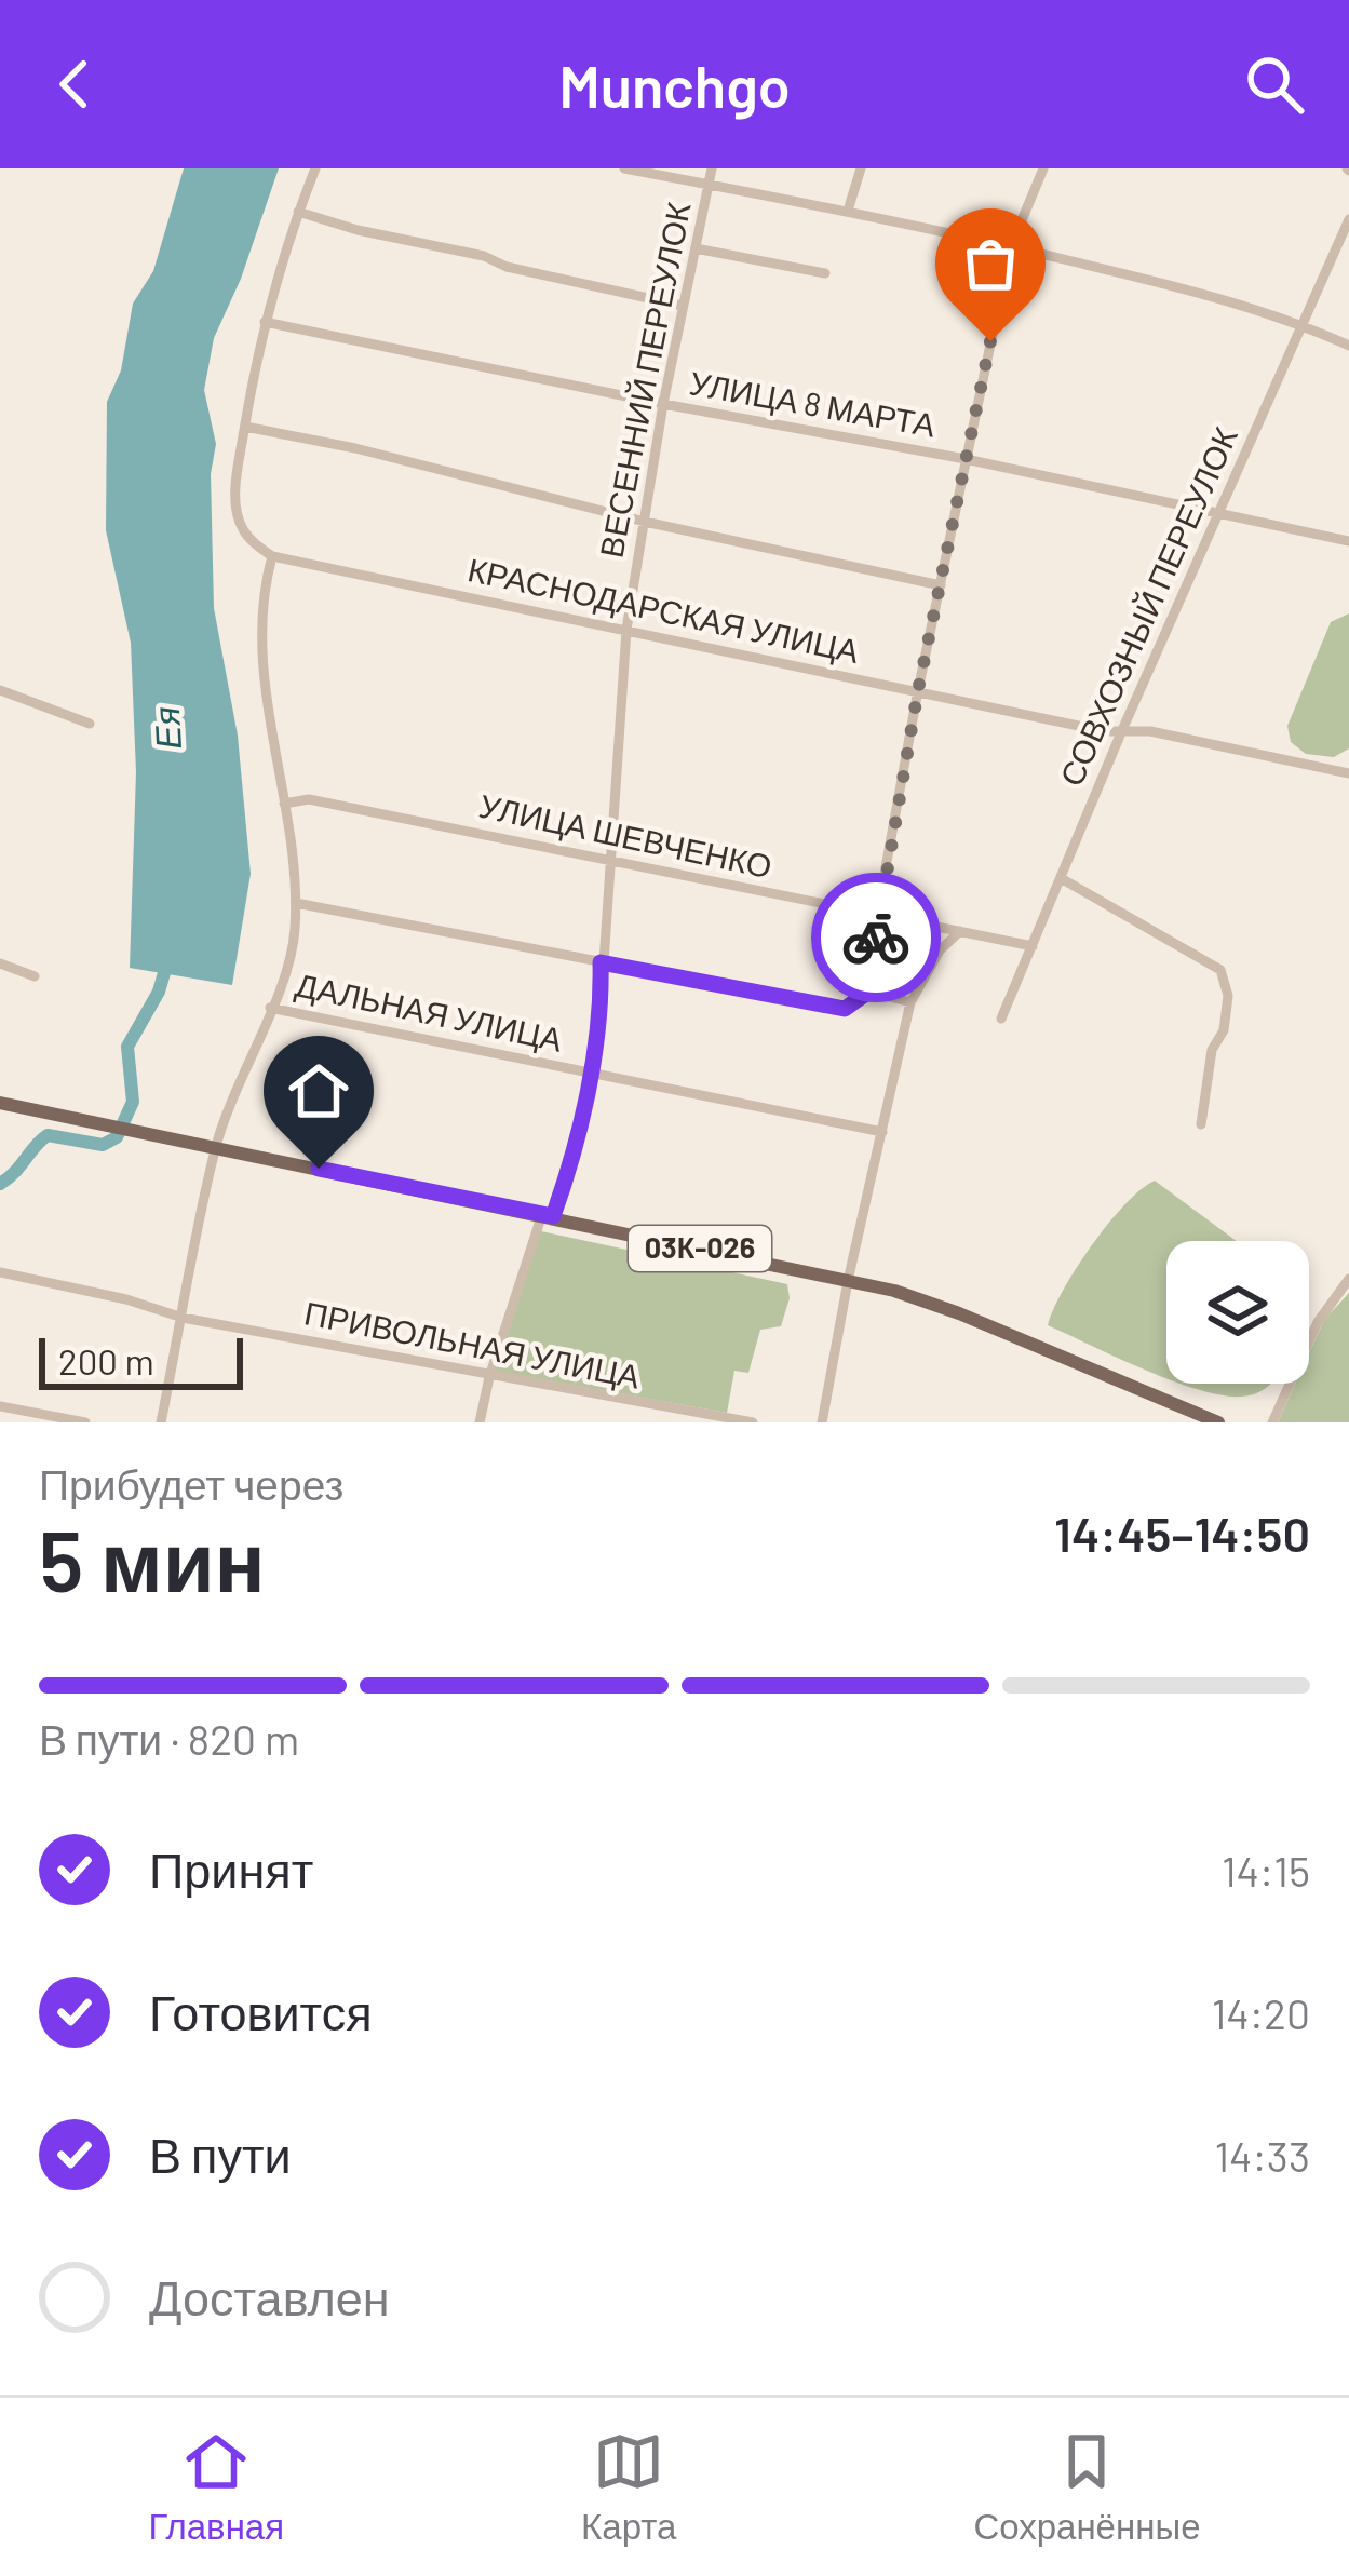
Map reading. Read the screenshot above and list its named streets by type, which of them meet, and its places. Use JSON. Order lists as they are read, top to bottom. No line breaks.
{"streets":{"main road":["03К-026"],"street":["ВЕСЕННИЙ ПЕРЕУЛОК","УЛИЦА 8 МАРТА","СОВХОЗНЫЙ ПЕРЕУЛОК","КРАСНОДАРСКАЯ УЛИЦА","УЛИЦА ШЕВЧЕНКО","ДАЛЬНАЯ УЛИЦА","ПРИВОЛЬНАЯ УЛИЦА"]},"crossings":[["ВЕСЕННИЙ ПЕРЕУЛОК","УЛИЦА 8 МАРТА"],["ВЕСЕННИЙ ПЕРЕУЛОК","КРАСНОДАРСКАЯ УЛИЦА"],["ВЕСЕННИЙ ПЕРЕУЛОК","УЛИЦА ШЕВЧЕНКО"],["ВЕСЕННИЙ ПЕРЕУЛОК","ДАЛЬНАЯ УЛИЦА"],["ВЕСЕННИЙ ПЕРЕУЛОК","03К-026"],["ВЕСЕННИЙ ПЕРЕУЛОК","ПРИВОЛЬНАЯ УЛИЦА"],["УЛИЦА 8 МАРТА","СОВХОЗНЫЙ ПЕРЕУЛОК"],["СОВХОЗНЫЙ ПЕРЕУЛОК","КРАСНОДАРСКАЯ УЛИЦА"],["СОВХОЗНЫЙ ПЕРЕУЛОК","УЛИЦА ШЕВЧЕНКО"]],"water":["Ея"],"scale_bar":"200 m","page":{"header":"Munchgo","scale":"200 m","heading":["5 мин","Прибудет через","14:45–14:50"],"bar":"В пути · 820 m","list":[["Принят","14:15"],["Готовится","14:20"],["В пути","14:33"],"Доставлен"],"tabs":["Главная","Карта","Сохранённые"]}}
